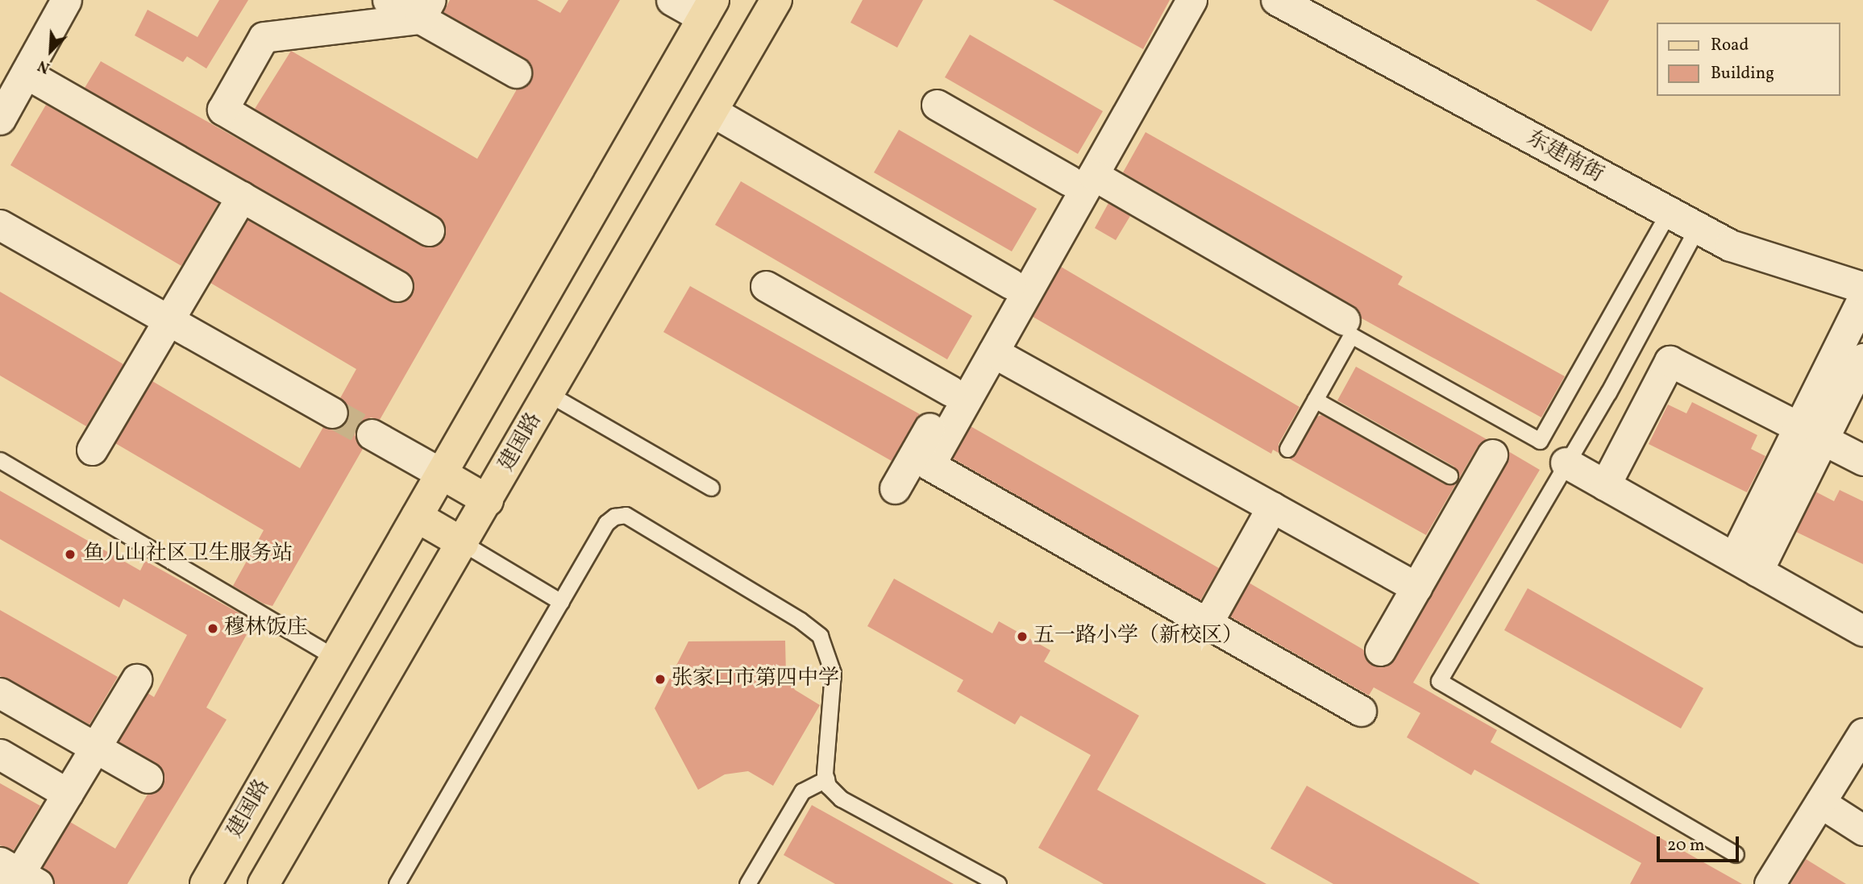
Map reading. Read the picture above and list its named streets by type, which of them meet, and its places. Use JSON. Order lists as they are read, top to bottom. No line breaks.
{"streets":{"main road":["建国路"],"street":["东建南街"]},"places":["鱼儿山社区卫生服务站","穆林饭庄","五一路小学（新校区）","张家口市第四中学"],"legend":["Road","Building"],"scale_bar":"20 m","north":"bottom left"}
